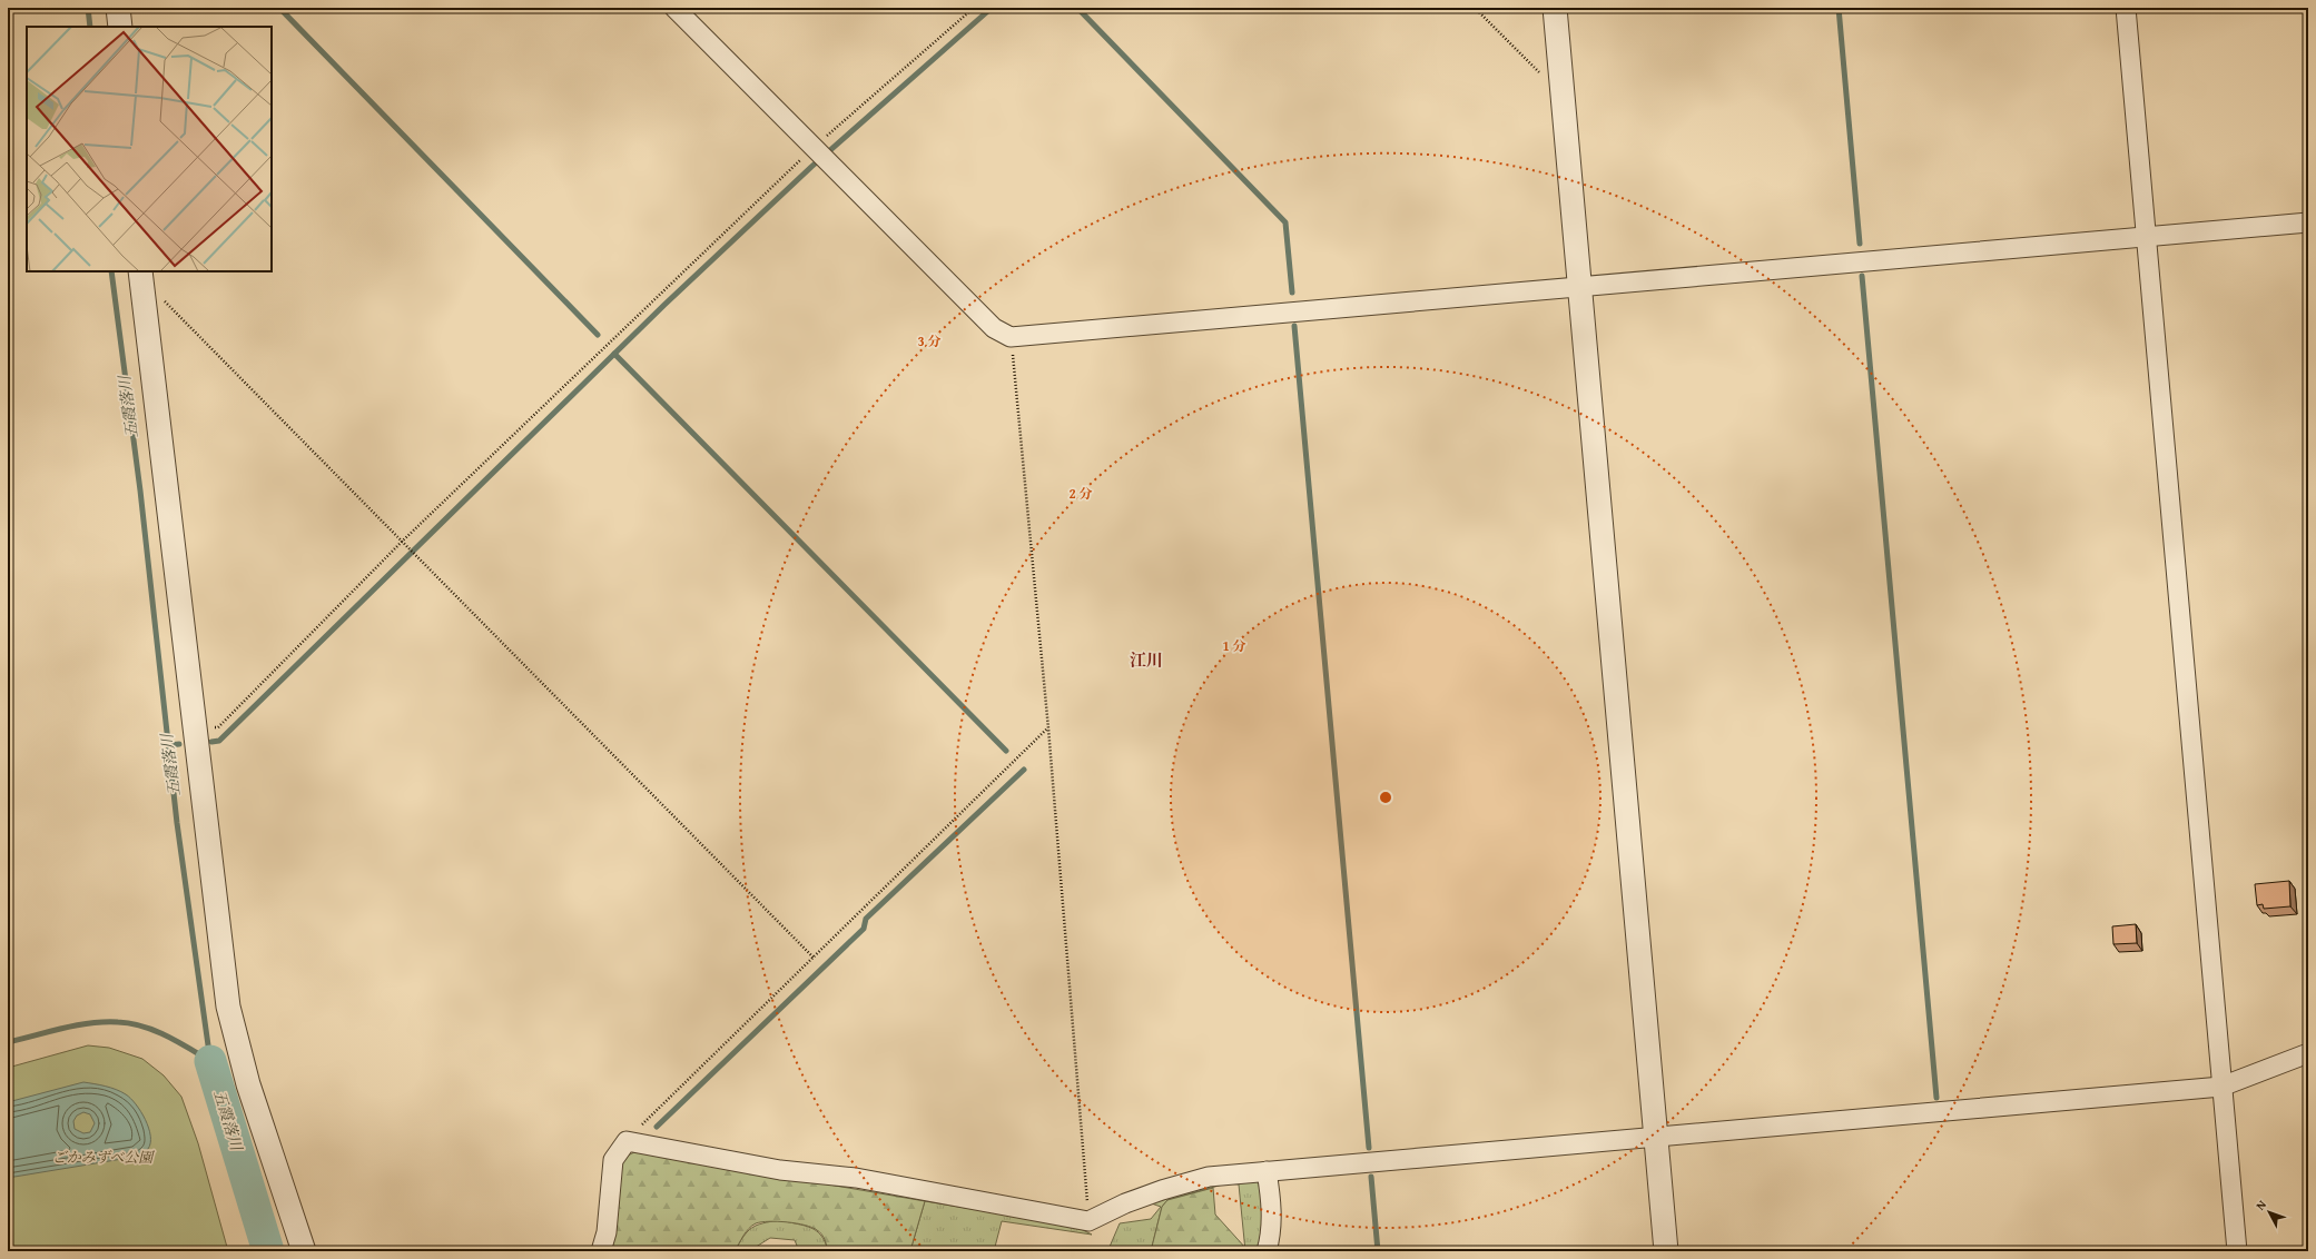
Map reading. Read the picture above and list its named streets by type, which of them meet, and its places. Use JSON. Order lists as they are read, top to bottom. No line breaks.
{"districts":["江川"],"water":["五霞落川"],"parks":["ごかみずべ公園"],"north":"top left","rings":["3 分","2 分","1 分"]}
